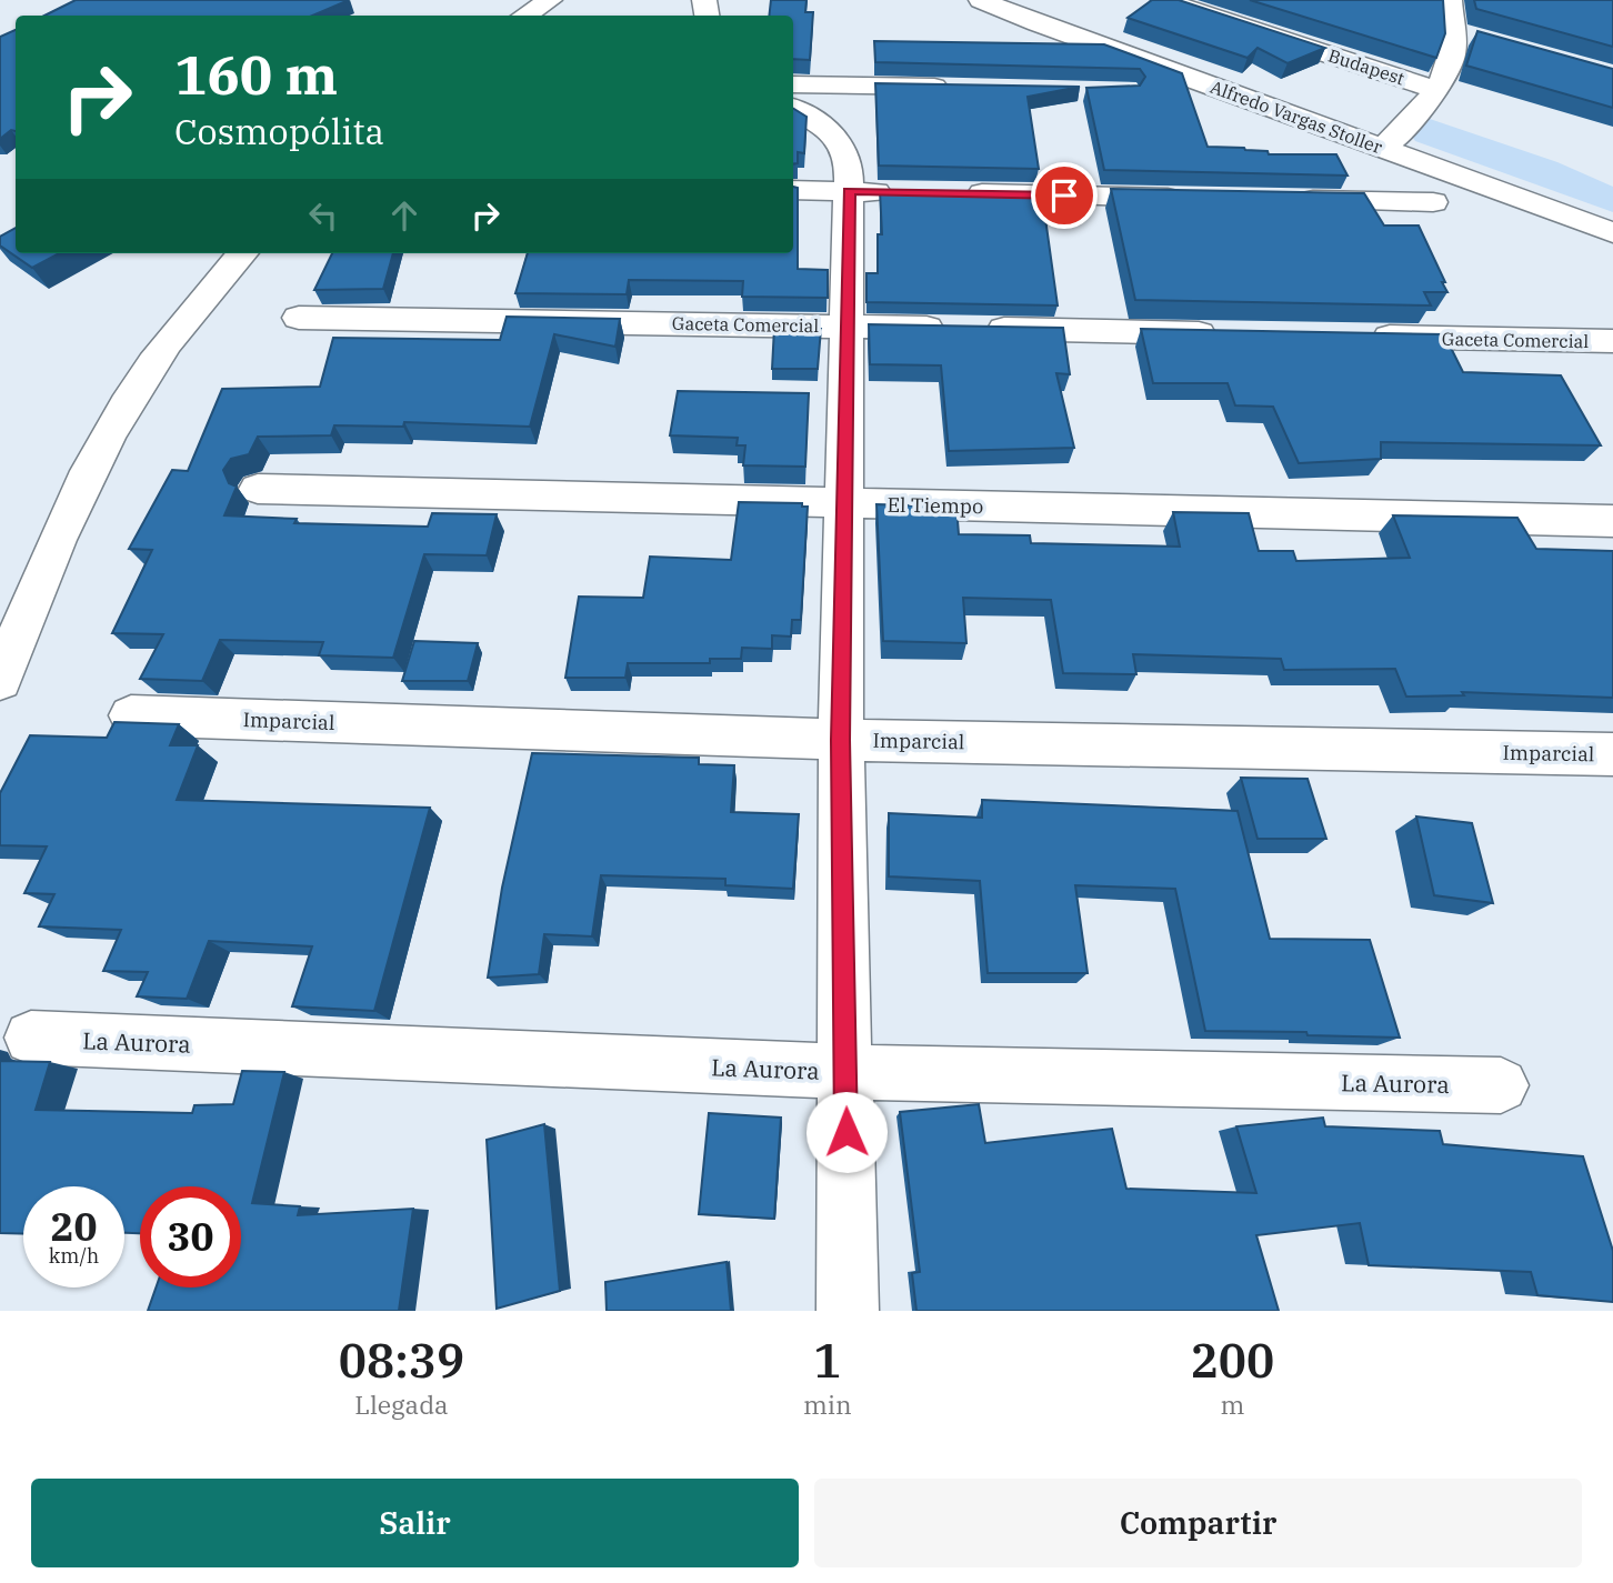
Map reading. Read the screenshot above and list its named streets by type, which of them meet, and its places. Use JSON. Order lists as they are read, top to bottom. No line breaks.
{"streets":{"street":["Budapest","Alfredo Vargas Stoller","Gaceta Comercial","El Tiempo","Imparcial","La Aurora"]},"page":{"turn":["160 m","Cosmopólita"],"speed":"20 km/h","limit":"30","eta":["08:39","Llegada","1","min","200","m"],"buttons":["Salir","Compartir"]}}
